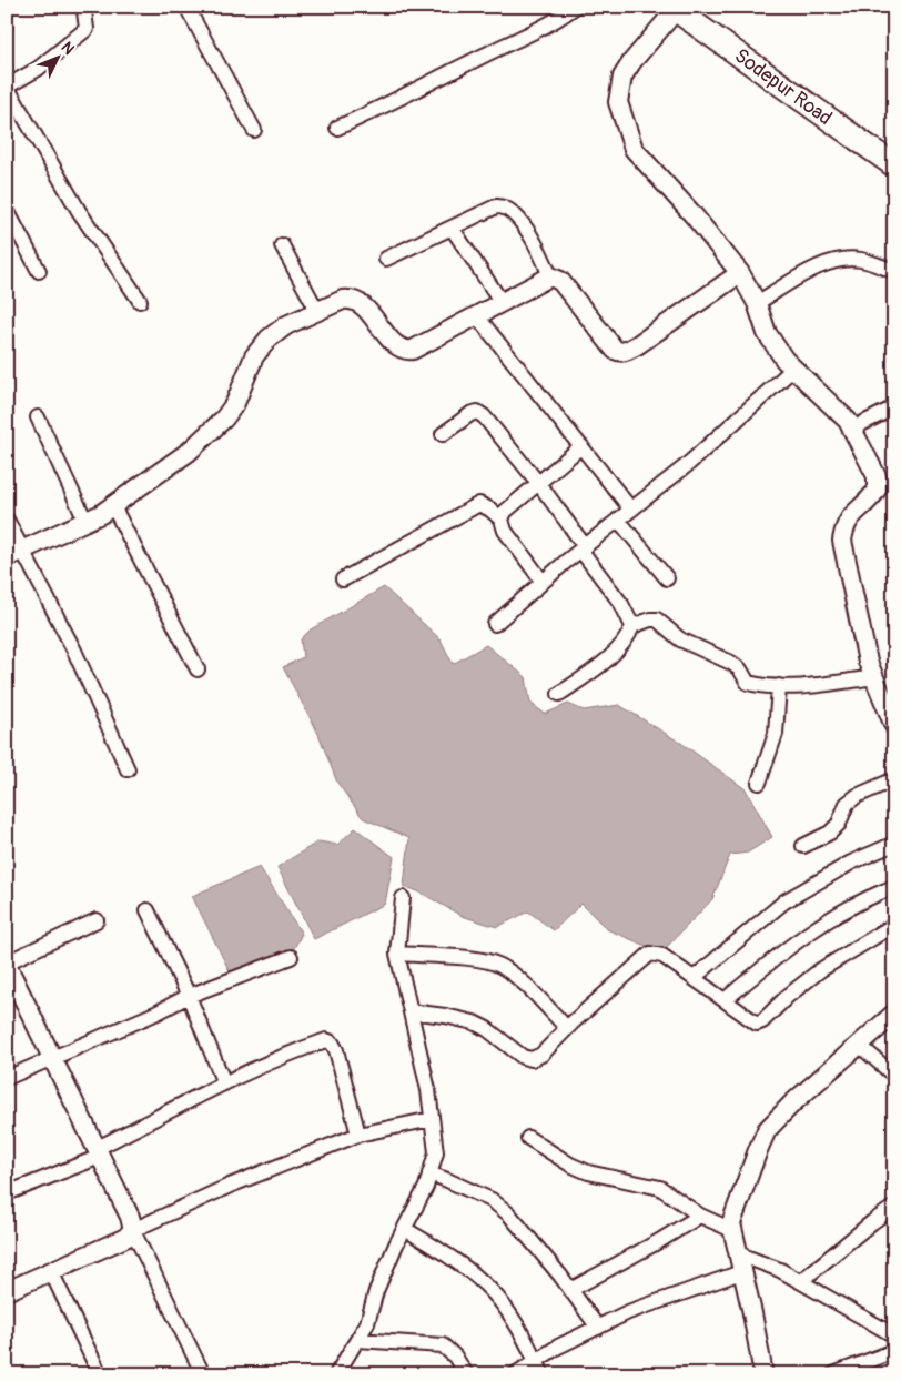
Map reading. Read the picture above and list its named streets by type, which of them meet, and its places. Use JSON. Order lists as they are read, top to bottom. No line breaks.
{"streets":{"main road":["Sodepur Road"]},"north":"top right"}
